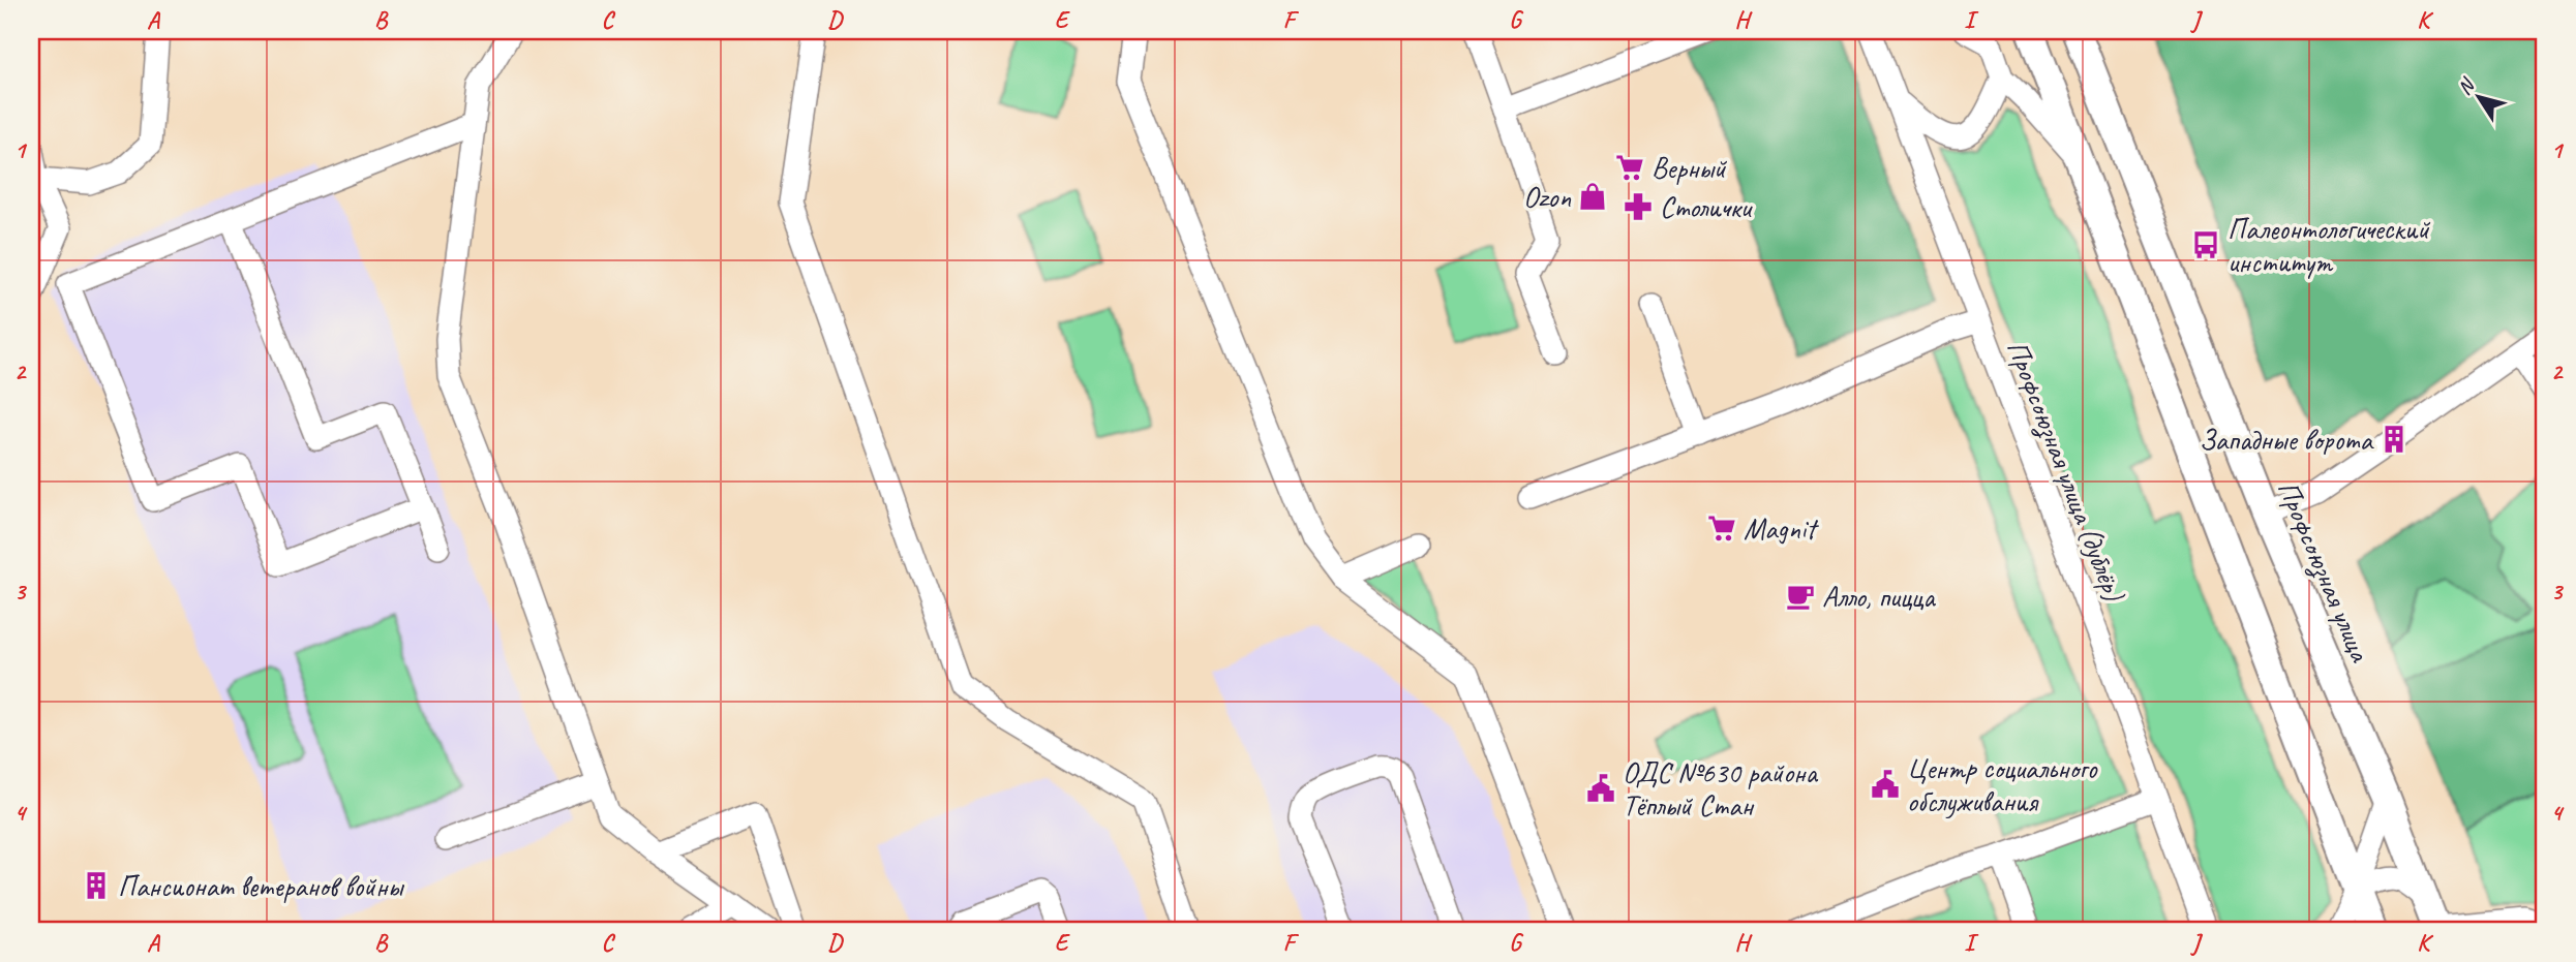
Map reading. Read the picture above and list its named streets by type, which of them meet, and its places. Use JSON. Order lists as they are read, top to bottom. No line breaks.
{"streets":{"main road":["Профсоюзная улица"],"street":["Профсоюзная улица (дублёр)"]},"places":{"supermarket":["Верный","Magnit"],"shop":["Ozon"],"pharmacy":["Столички"],"bus stop":["Палеонтологический институт"],"building":["Западные ворота","Пансионат ветеранов войны"],"cafe":["Алло, пицца"],"public building":["Центр социального обслуживания","ОДС №630 района Тёплый Стан"]},"north":"top left","grid":{"columns":["A","B","C","D","E","F","G","H","I","J","K"],"rows":["1","2","3","4"]}}
